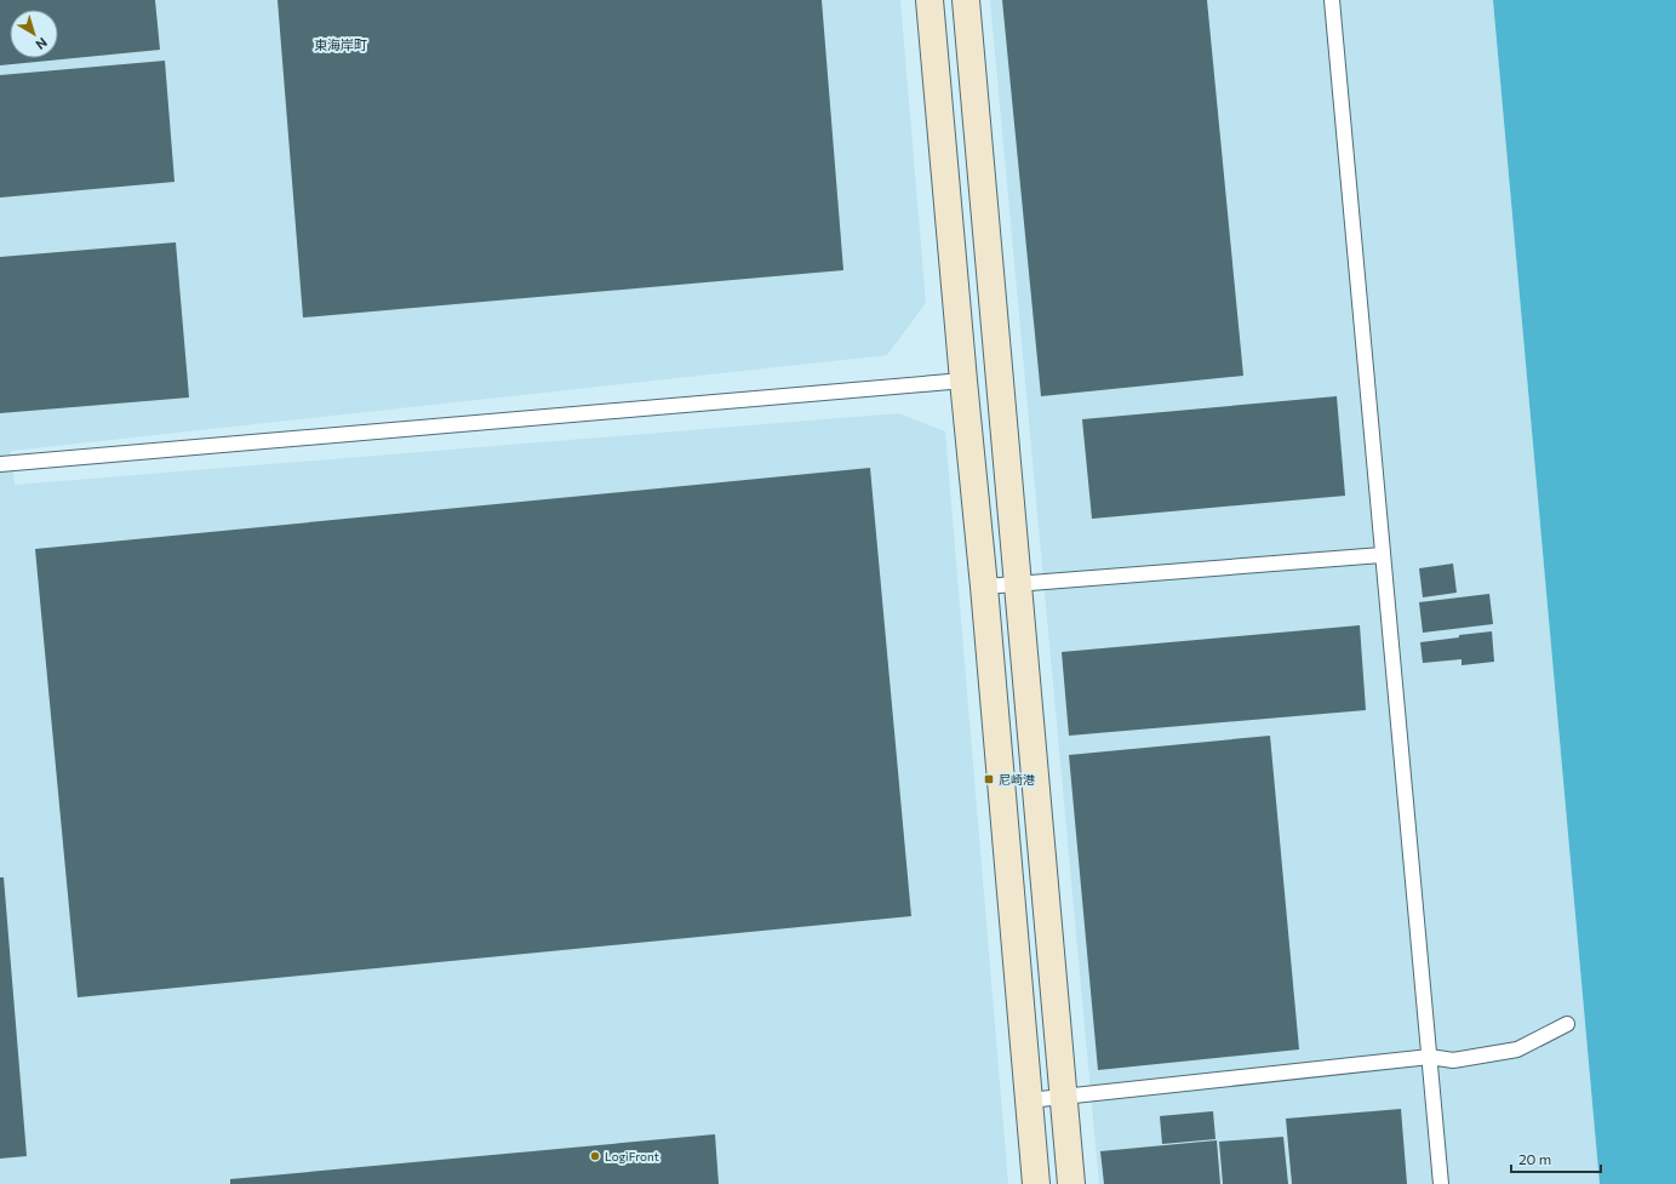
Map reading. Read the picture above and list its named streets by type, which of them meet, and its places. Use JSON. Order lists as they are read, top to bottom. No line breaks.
{"districts":["東海岸町"],"places":{"transit":["尼崎港"],"other":["LogiFront"]},"scale_bar":"20 m","north":"bottom right"}
